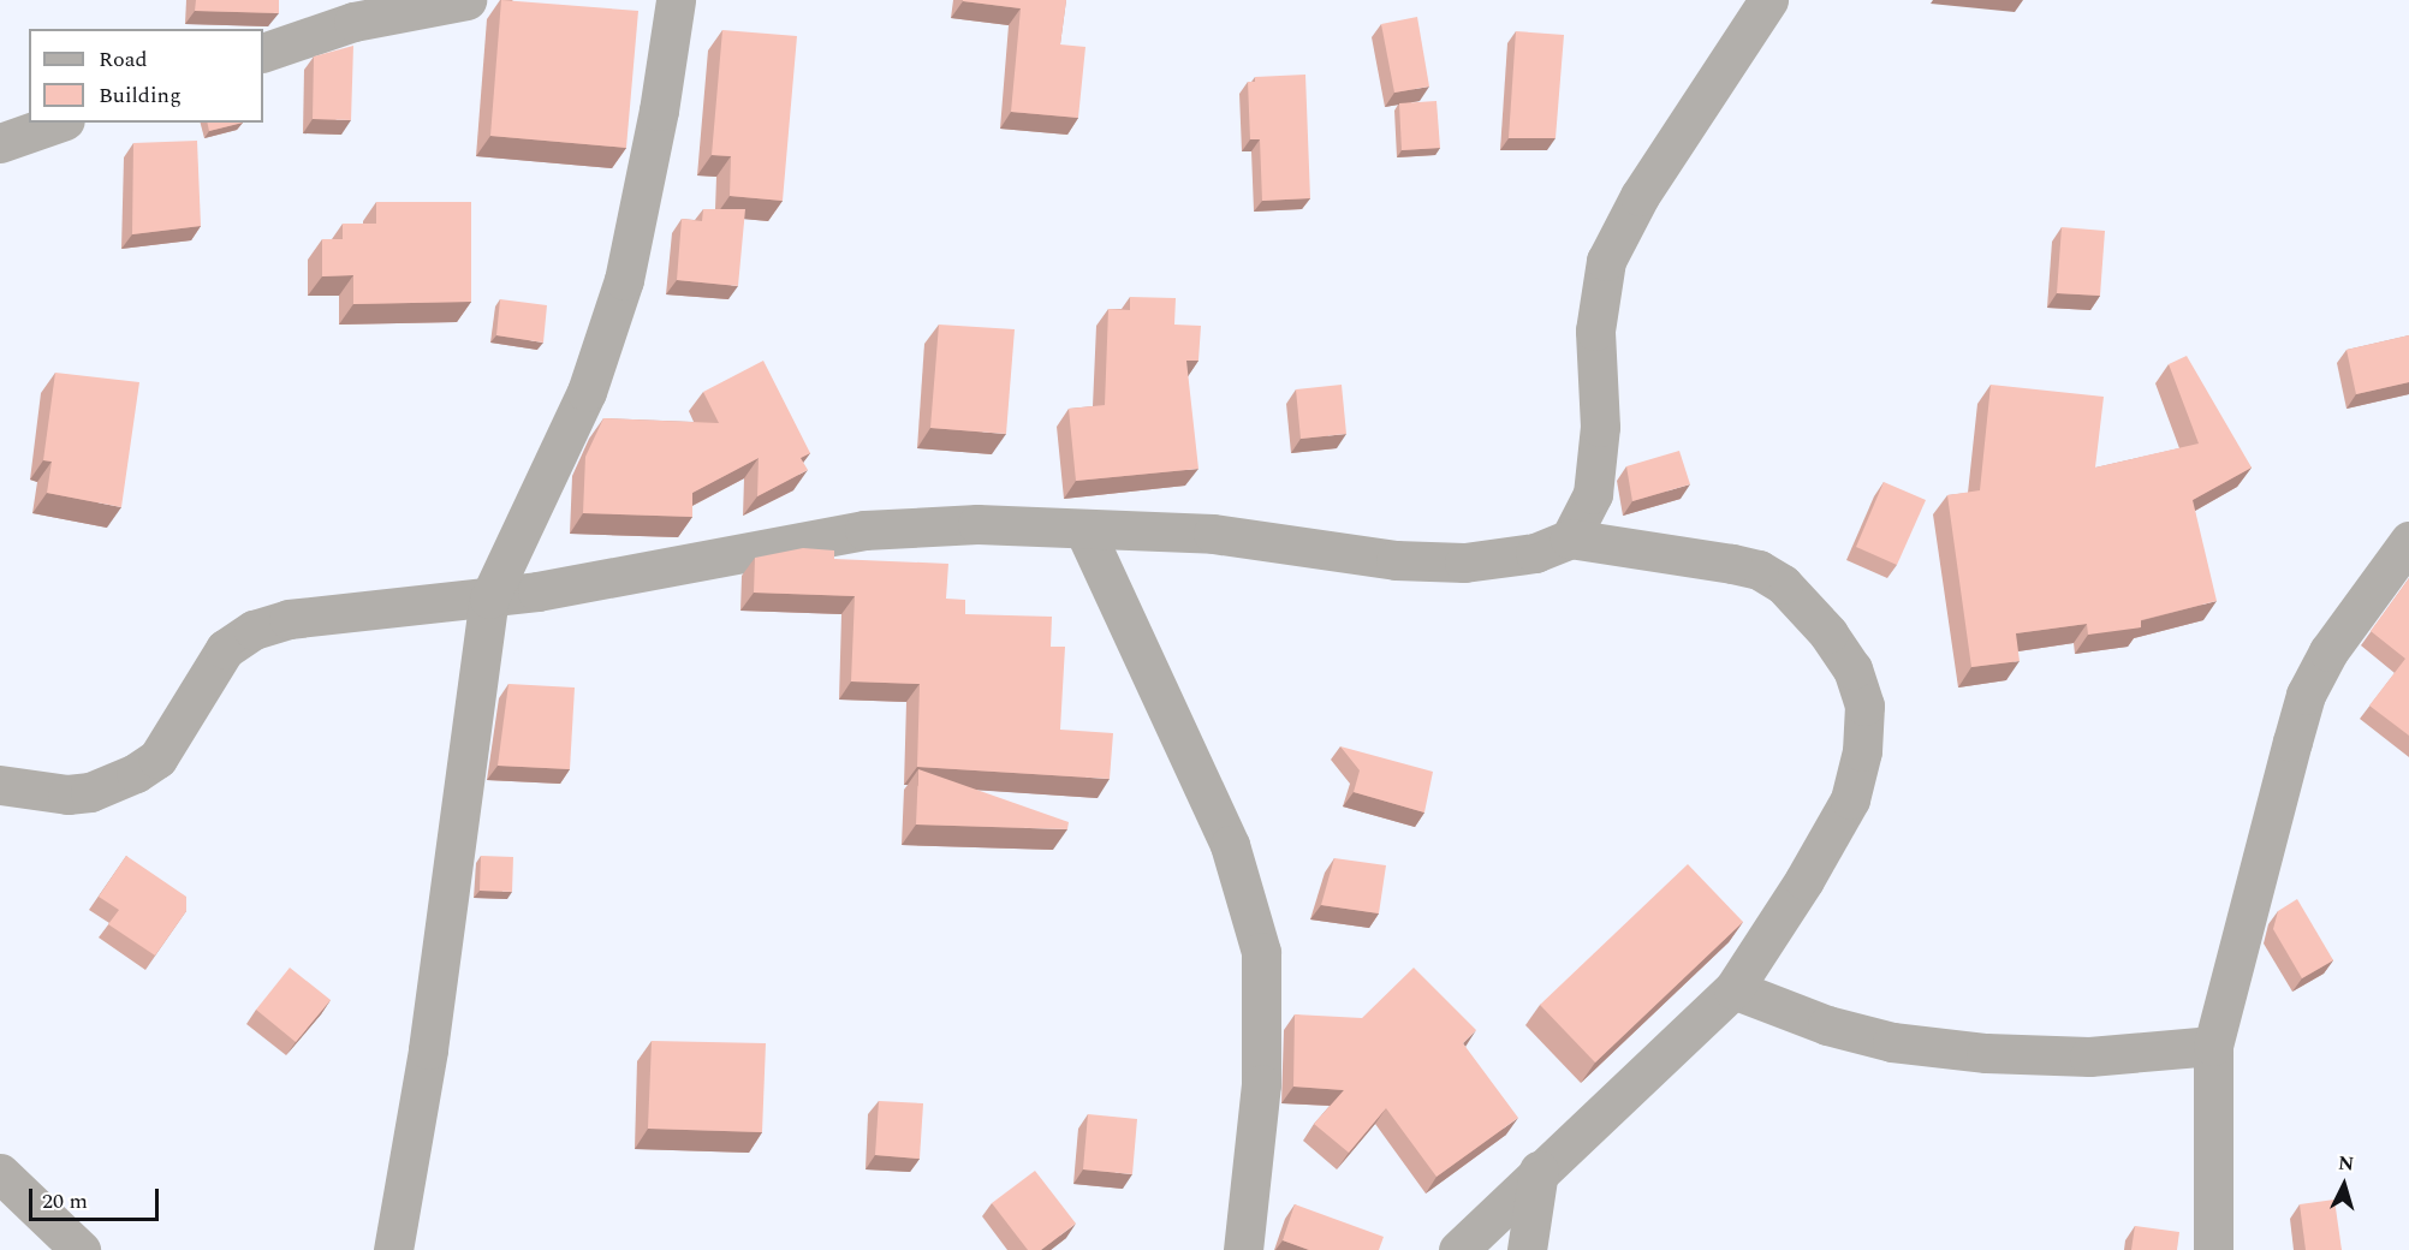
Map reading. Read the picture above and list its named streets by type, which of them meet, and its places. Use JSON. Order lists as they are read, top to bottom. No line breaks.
{"legend":["Road","Building"],"scale_bar":"20 m","north":"top"}
